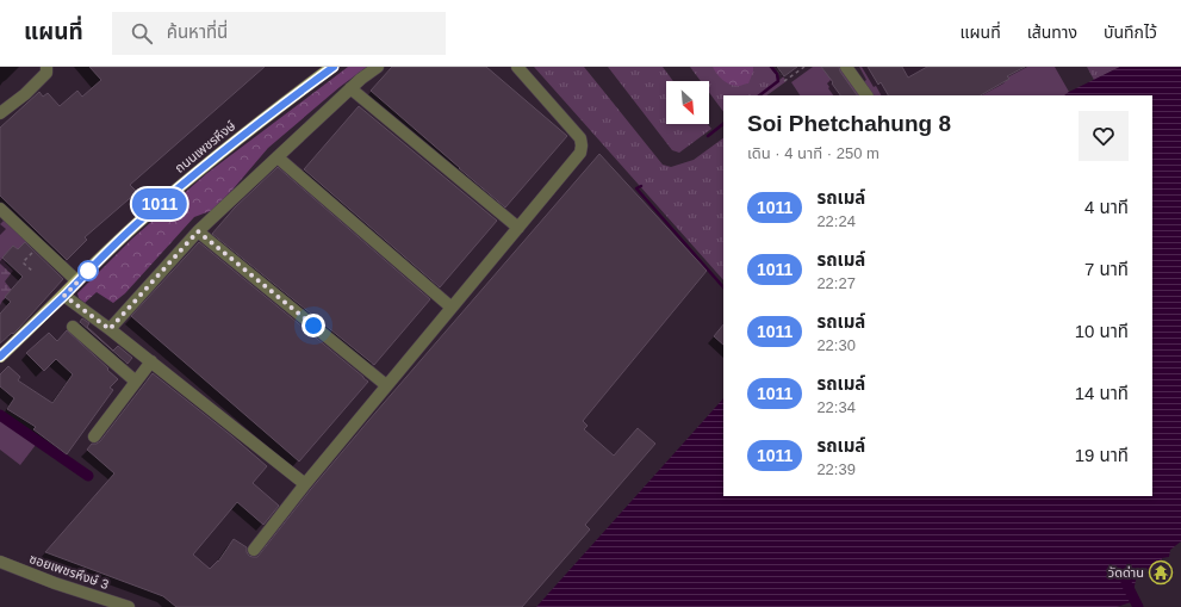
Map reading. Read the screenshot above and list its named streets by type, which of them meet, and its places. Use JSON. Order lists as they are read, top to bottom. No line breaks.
{"streets":{"main road":["ถนนเพชรหึงษ์"],"street":["ซอยเพชรหึงษ์ 3"]},"places":{"temple":["วัดด่าน"]},"lines":["bus line 1011"],"north":"bottom right","page":{"header":"แผนที่","search":"ค้นหาที่นี่","nav":["แผนที่","เส้นทาง","บันทึกไว้"],"on_map":"1011","heading":["Soi Phetchahung 8","เดิน · 4 นาที · 250 m"],"list":[{"mark":"1011","name":"รถเมล์","note":"22:24","value":"4 นาที"},{"mark":"1011","name":"รถเมล์","note":"22:27","value":"7 นาที"},{"mark":"1011","name":"รถเมล์","note":"22:30","value":"10 นาที"},{"mark":"1011","name":"รถเมล์","note":"22:34","value":"14 นาที"},{"mark":"1011","name":"รถเมล์","note":"22:39","value":"19 นาที"}]}}
